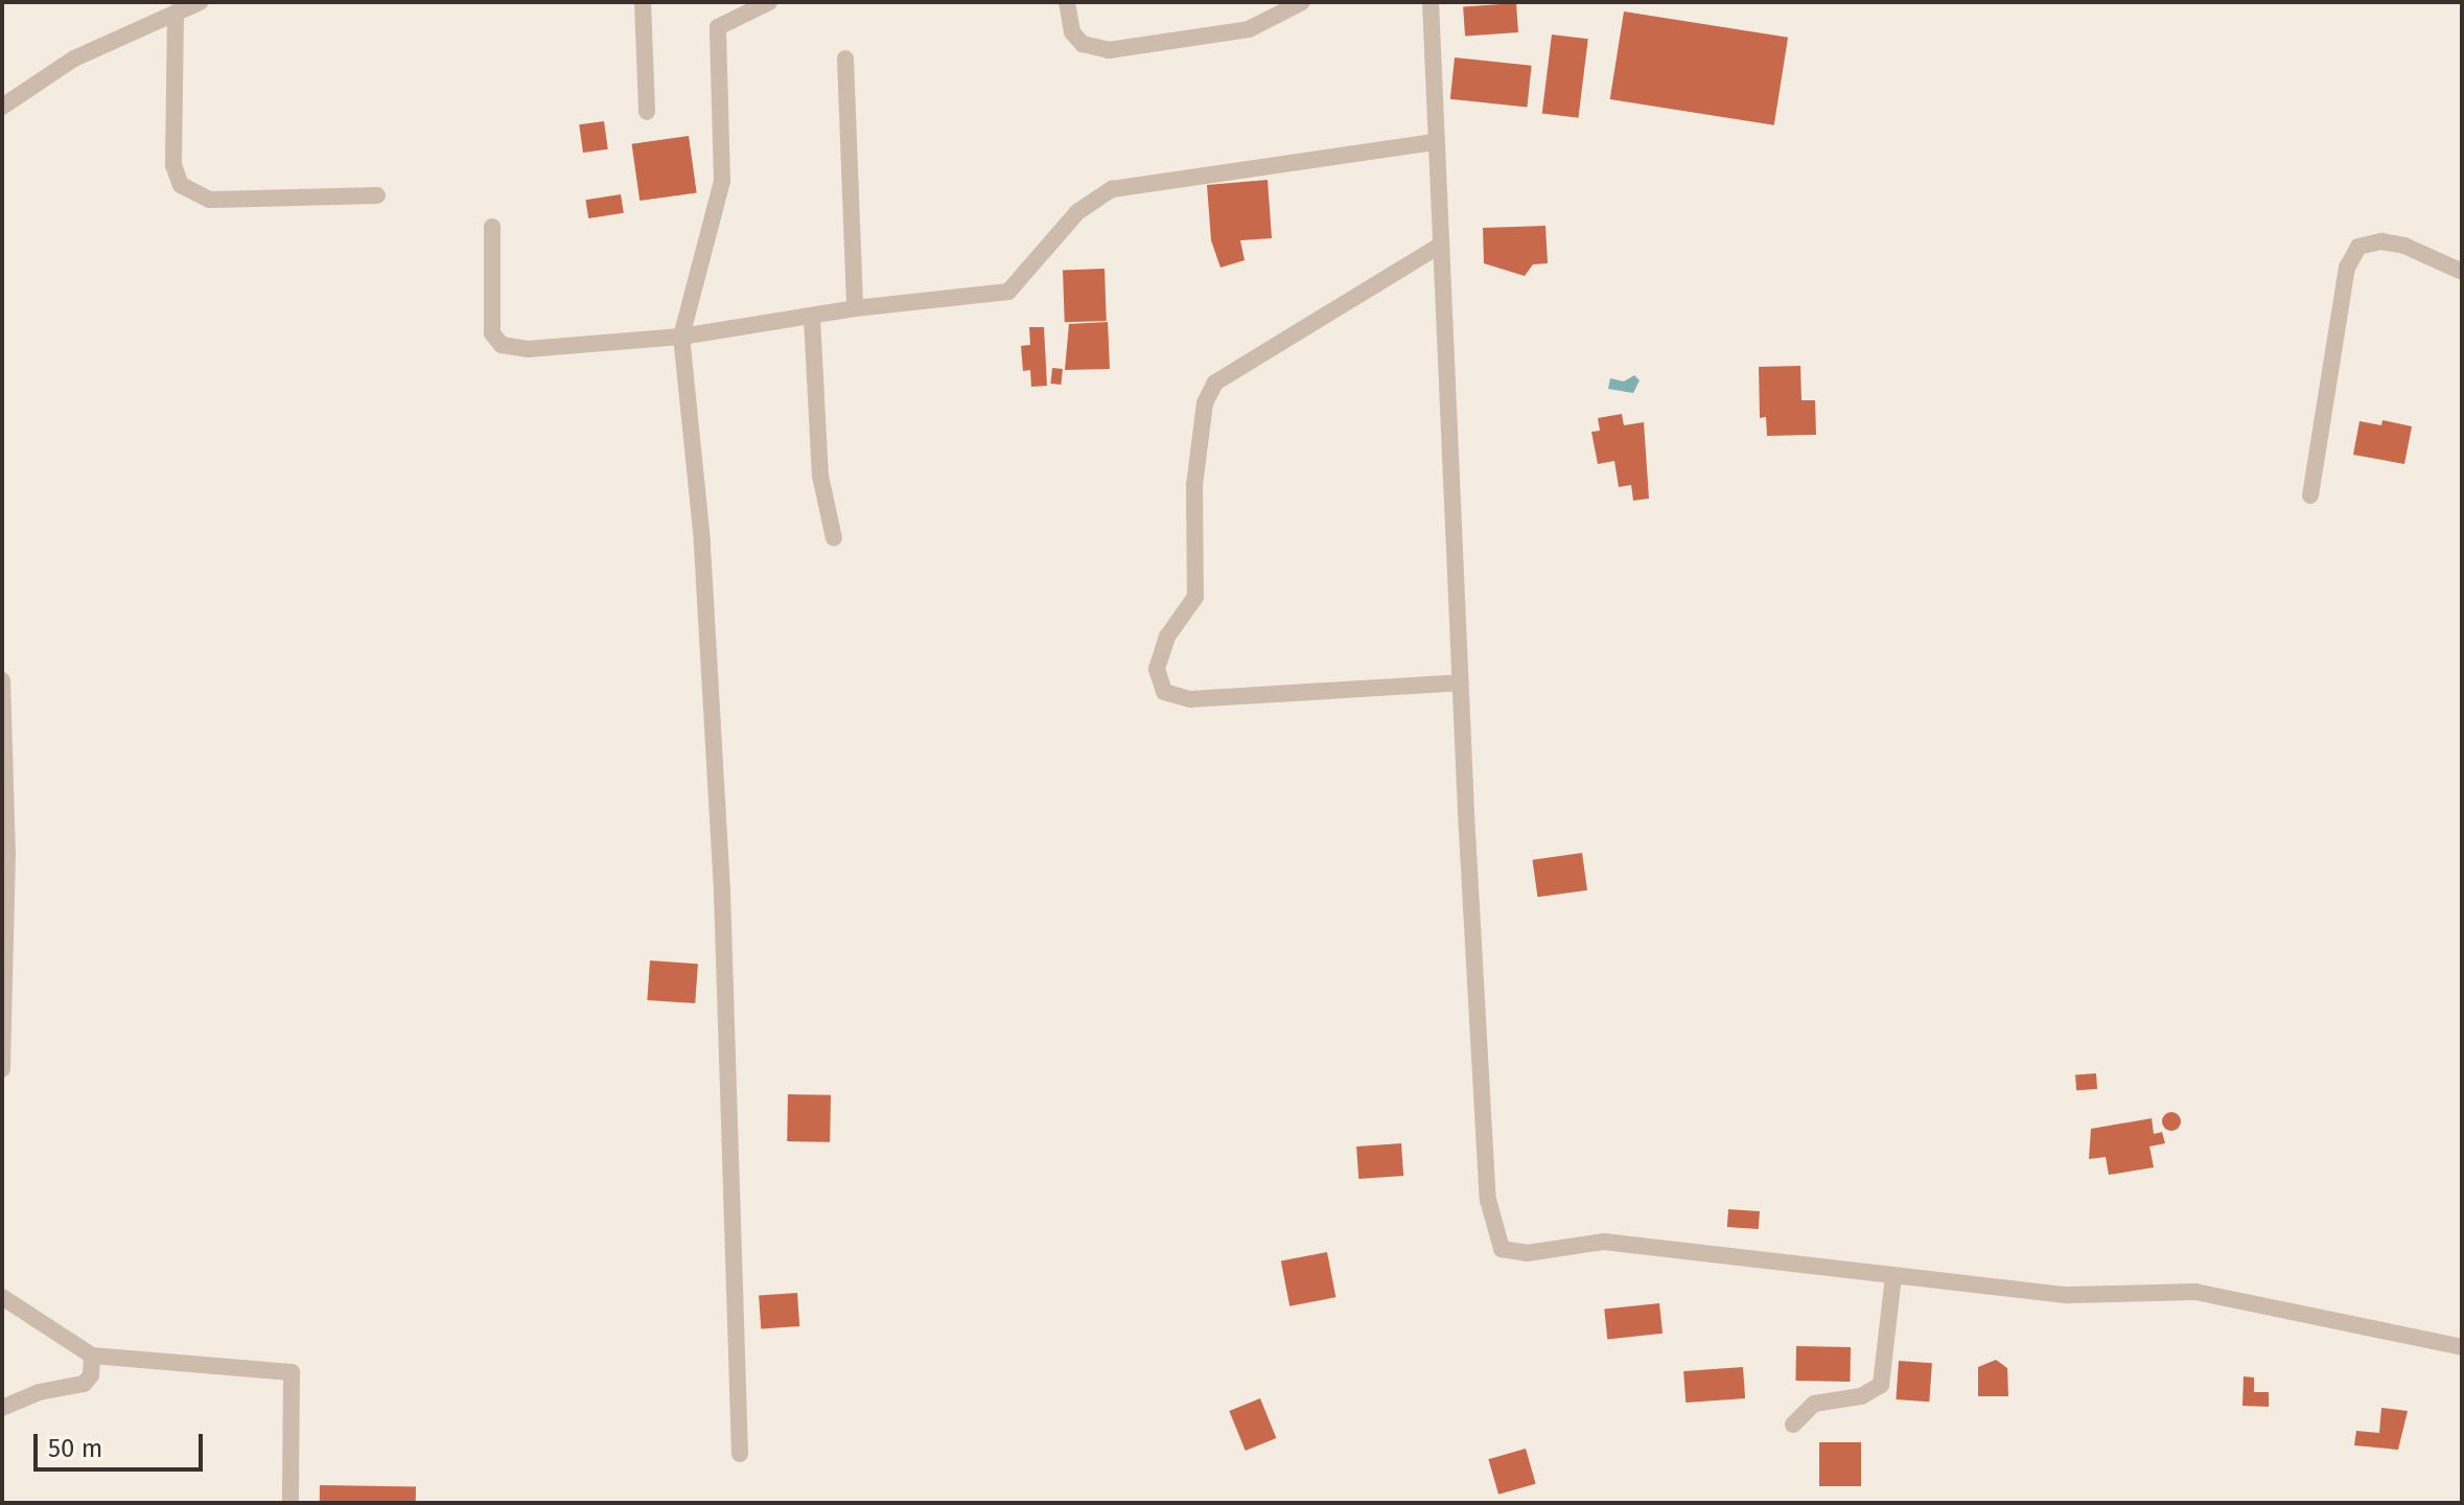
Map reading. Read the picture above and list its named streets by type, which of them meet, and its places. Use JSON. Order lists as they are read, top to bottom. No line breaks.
{"scale_bar":"50 m"}
